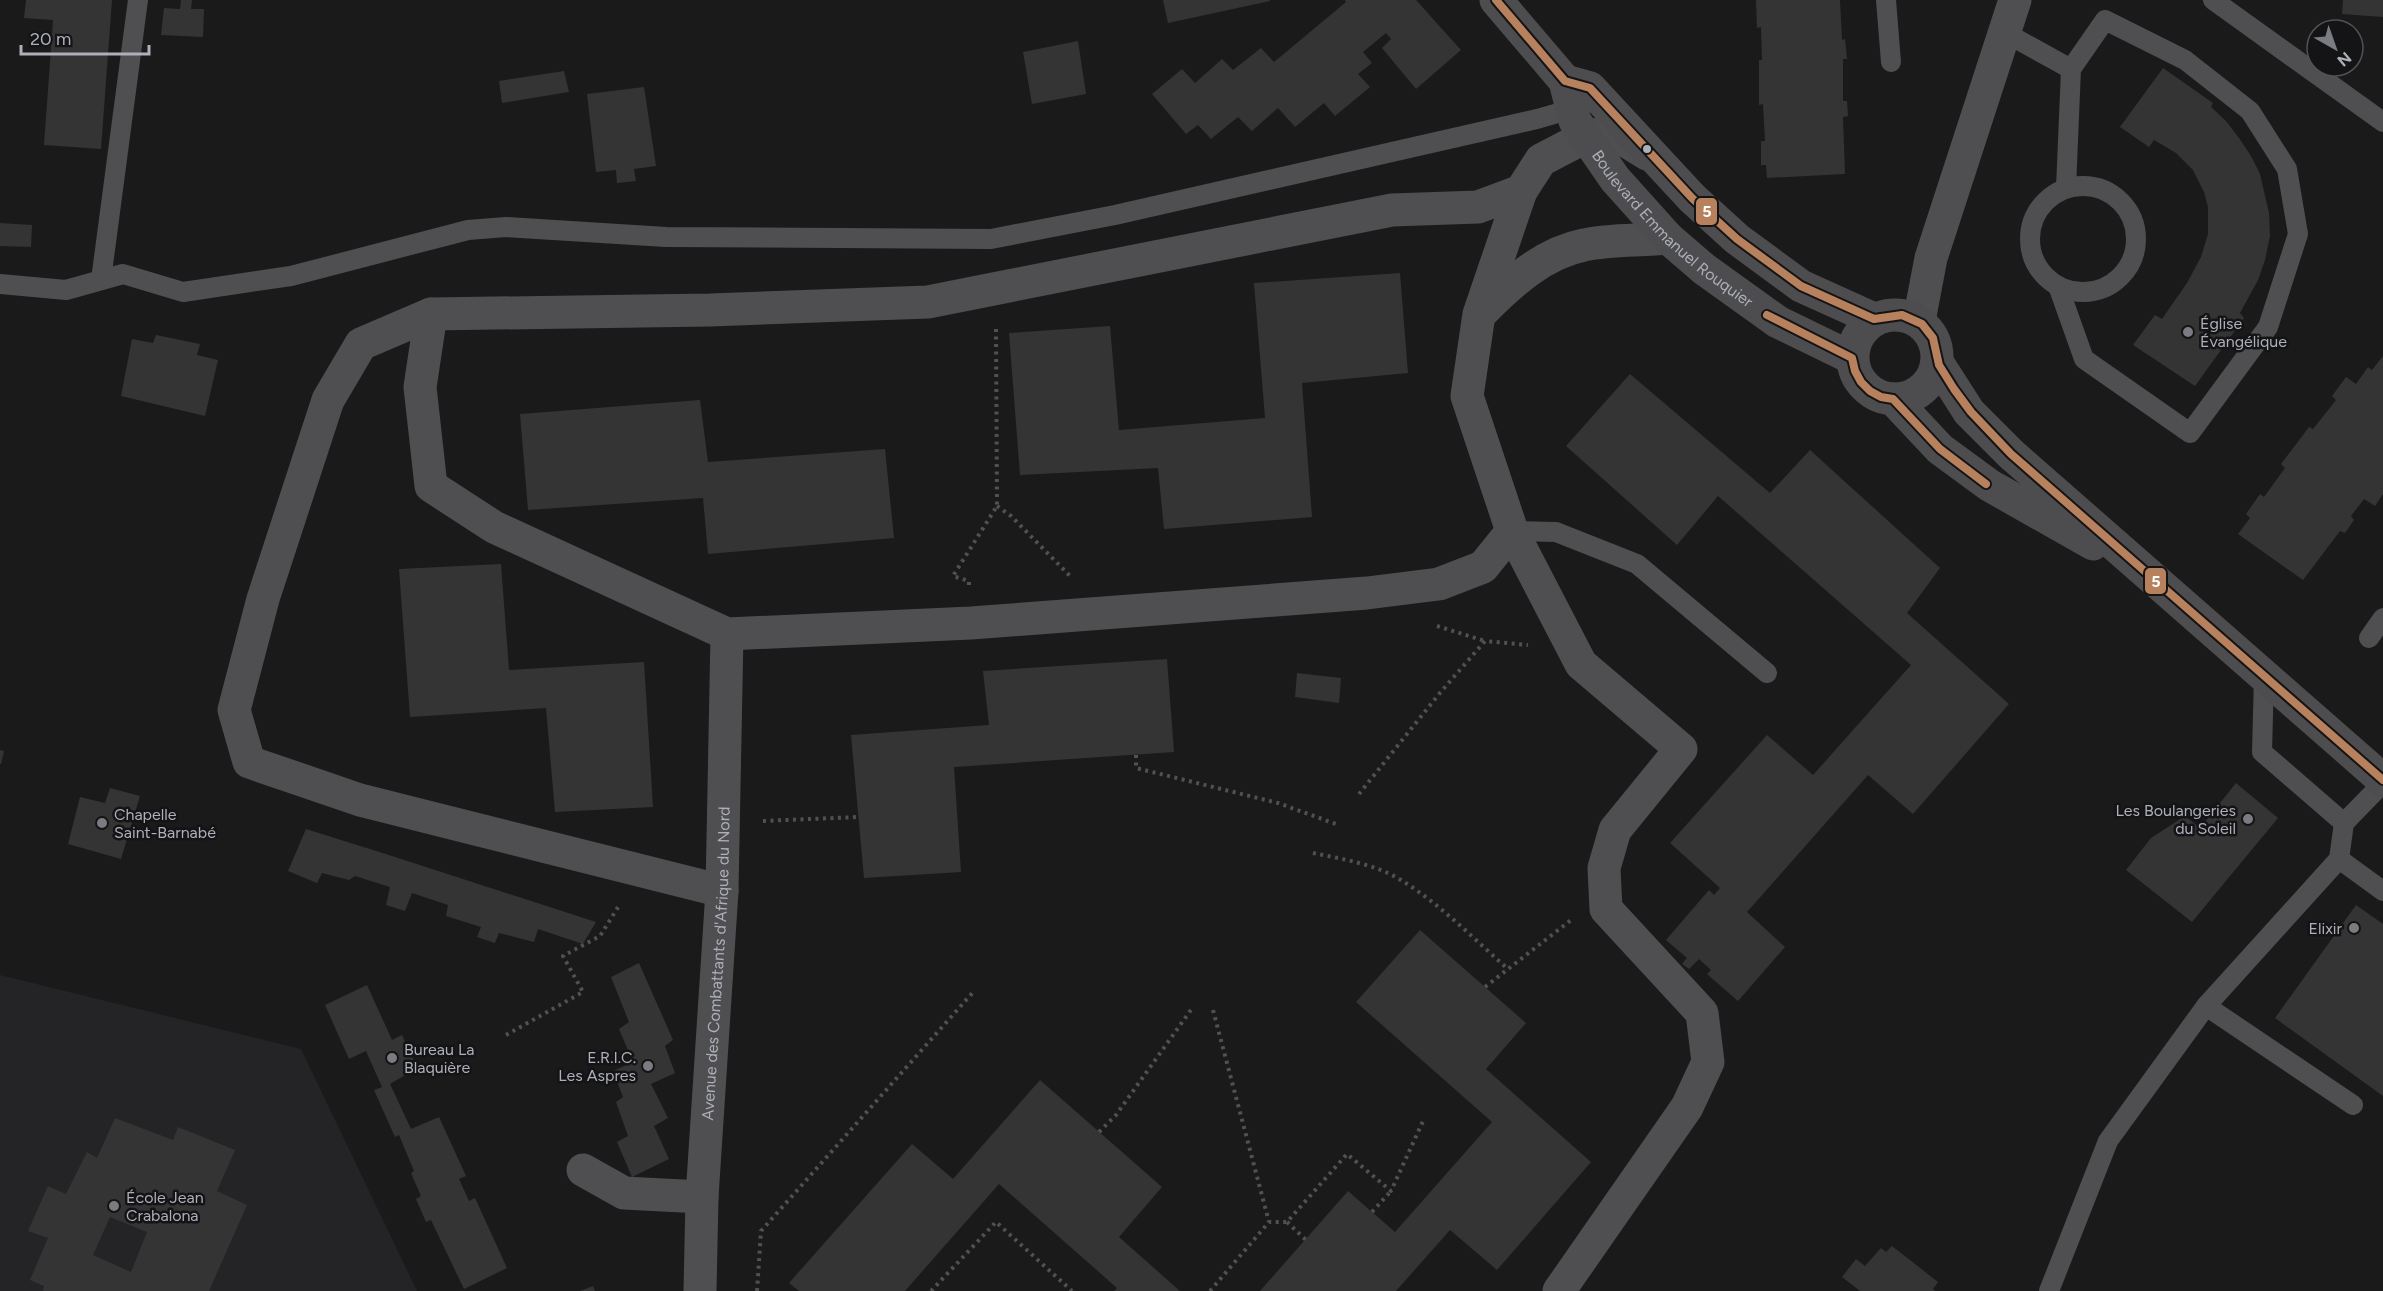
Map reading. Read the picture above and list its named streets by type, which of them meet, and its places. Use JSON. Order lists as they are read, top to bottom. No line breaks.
{"streets":{"main road":["Boulevard Emmanuel Rouquier"],"street":["Avenue des Combattants d'Afrique du Nord"]},"places":["Église Évangélique","Les Boulangeries du Soleil","Chapelle Saint-Barnabé","Elixir","Bureau La Blaquière","E.R.I.C. Les Aspres","École Jean Crabalona"],"lines":["transit line 5"],"scale_bar":"20 m","north":"bottom right"}
